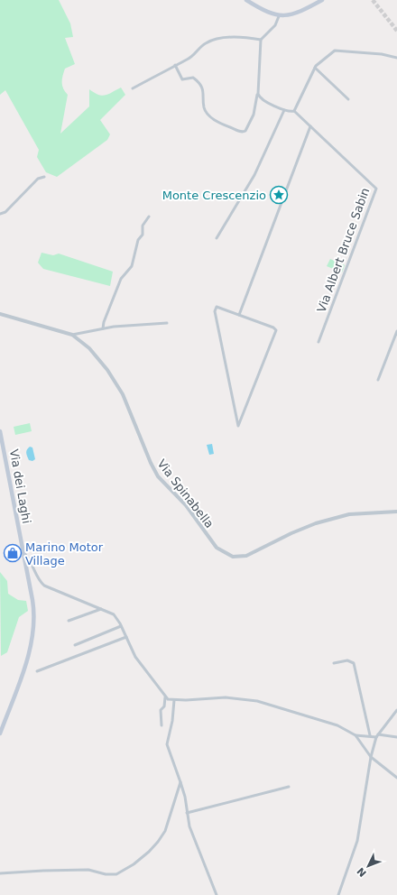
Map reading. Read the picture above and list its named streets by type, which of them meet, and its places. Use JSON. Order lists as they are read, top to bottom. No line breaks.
{"streets":{"main road":["Via dei Laghi"],"street":["Via Albert Bruce Sabin","Via Spinabella"]},"places":{"place":["Monte Crescenzio"],"shop":["Marino Motor Village"]},"north":"bottom left"}
